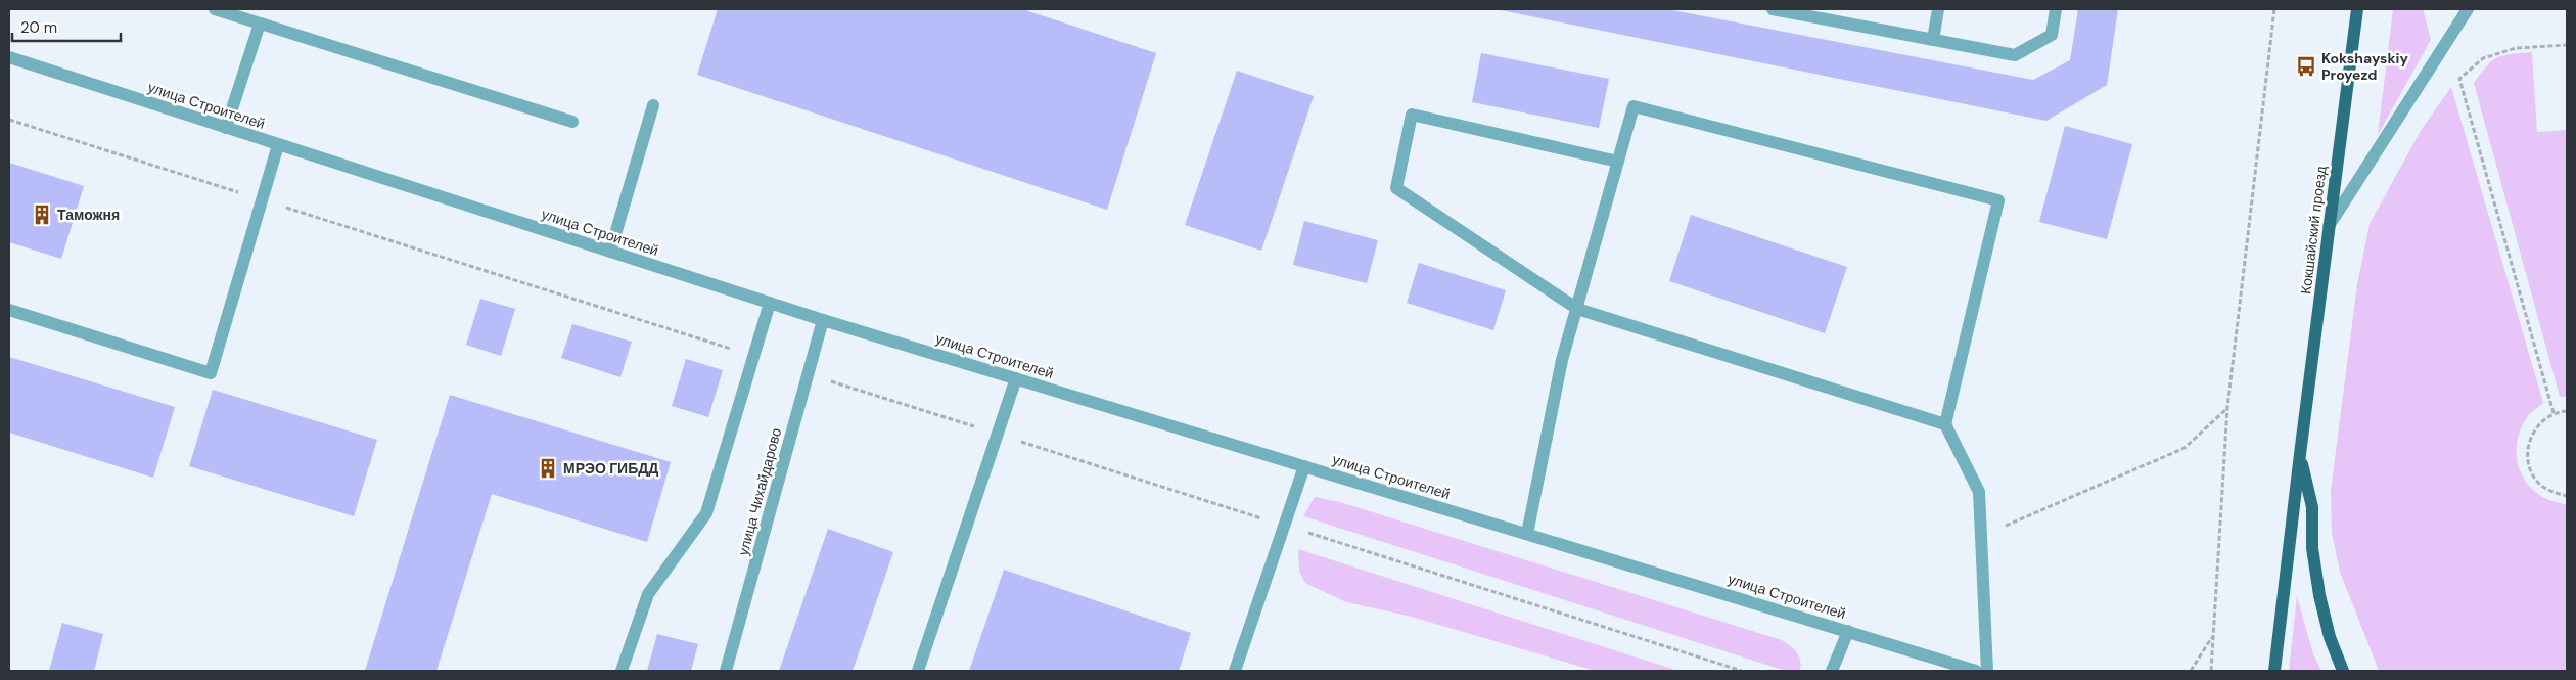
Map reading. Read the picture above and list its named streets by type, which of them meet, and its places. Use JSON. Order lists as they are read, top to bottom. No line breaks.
{"streets":{"main road":["Кокшайский проезд"],"street":["улица Строителей","улица Чихайдарово"]},"crossings":[["улица Строителей","улица Чихайдарово"]],"places":{"bus stop":["Kokshayskiy Proyezd"],"building":["Таможня","МРЭО ГИБДД"]},"scale_bar":"20 m"}
